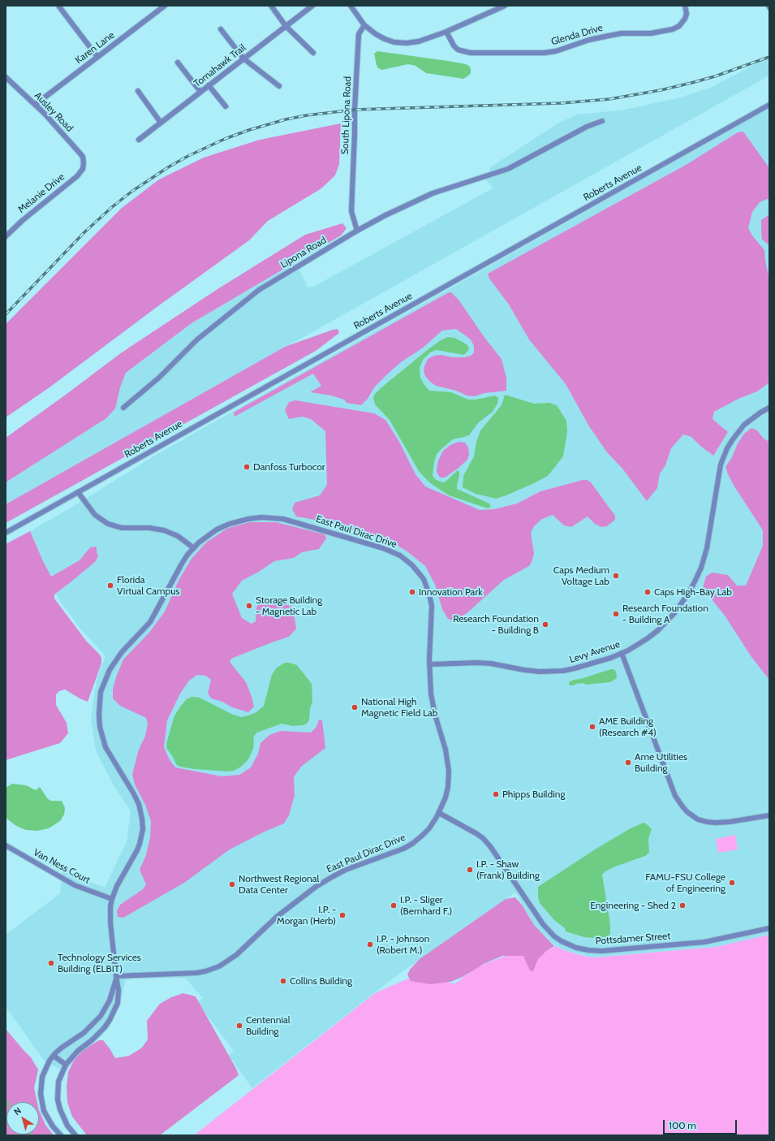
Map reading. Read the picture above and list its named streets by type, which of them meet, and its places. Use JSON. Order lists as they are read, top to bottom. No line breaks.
{"streets":{"street":["Glenda Drive","Karen Lane","Tomahawk Trail","Ausley Road","South Lipona Road","Roberts Avenue","Melanie Drive","Lipona Road","East Paul Dirac Drive","Levy Avenue","Van Ness Court","Pottsdamer Street"]},"crossings":[["Karen Lane","Ausley Road"],["Ausley Road","Melanie Drive"],["South Lipona Road","Lipona Road"],["East Paul Dirac Drive","Levy Avenue"],["East Paul Dirac Drive","Van Ness Court"],["East Paul Dirac Drive","Pottsdamer Street"]],"places":["Danfoss Turbocor","Caps Medium Voltage Lab","Florida Virtual Campus","Innovation Park","Caps High-Bay Lab","Storage Building - Magnetic Lab","Research Foundation - Building A","Research Foundation - Building B","National High Magnetic Field Lab","AME Building (Research #4)","Ame Utilities Building","Phipps Building","I.P. - Shaw (Frank) Building","FAMU-FSU College of Engineering","Northwest Regional Data Center","I.P. - Sliger (Bernhard F.)","Engineering - Shed 2","I.P. - Morgan (Herb)","I.P. - Johnson (Robert M.)","Technology Services Building (ELBIT)","Collins Building","Centennial Building"],"scale_bar":"100 m","north":"top left"}
